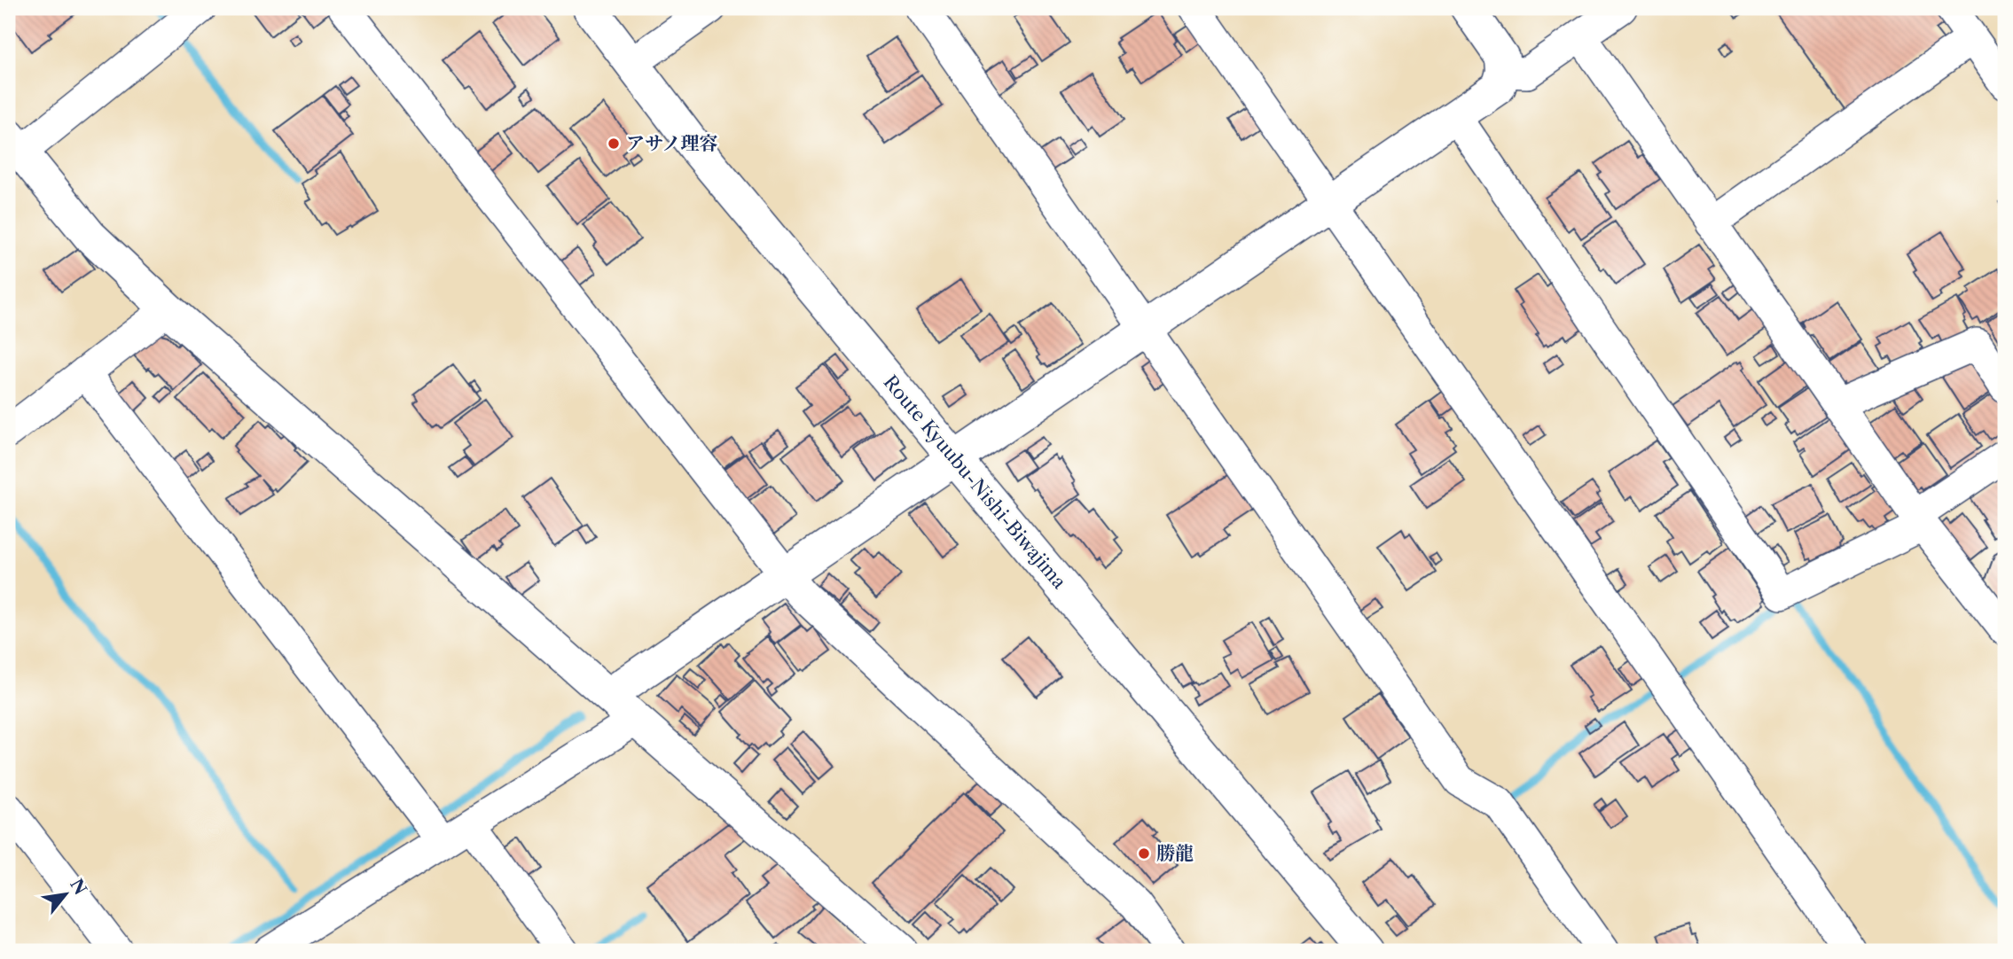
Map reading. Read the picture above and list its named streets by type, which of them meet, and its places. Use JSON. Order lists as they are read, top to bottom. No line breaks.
{"streets":{"street":["Route Kyuubu-Nishi-Biwajima"]},"places":["アサノ理容","勝龍"],"north":"top right"}
